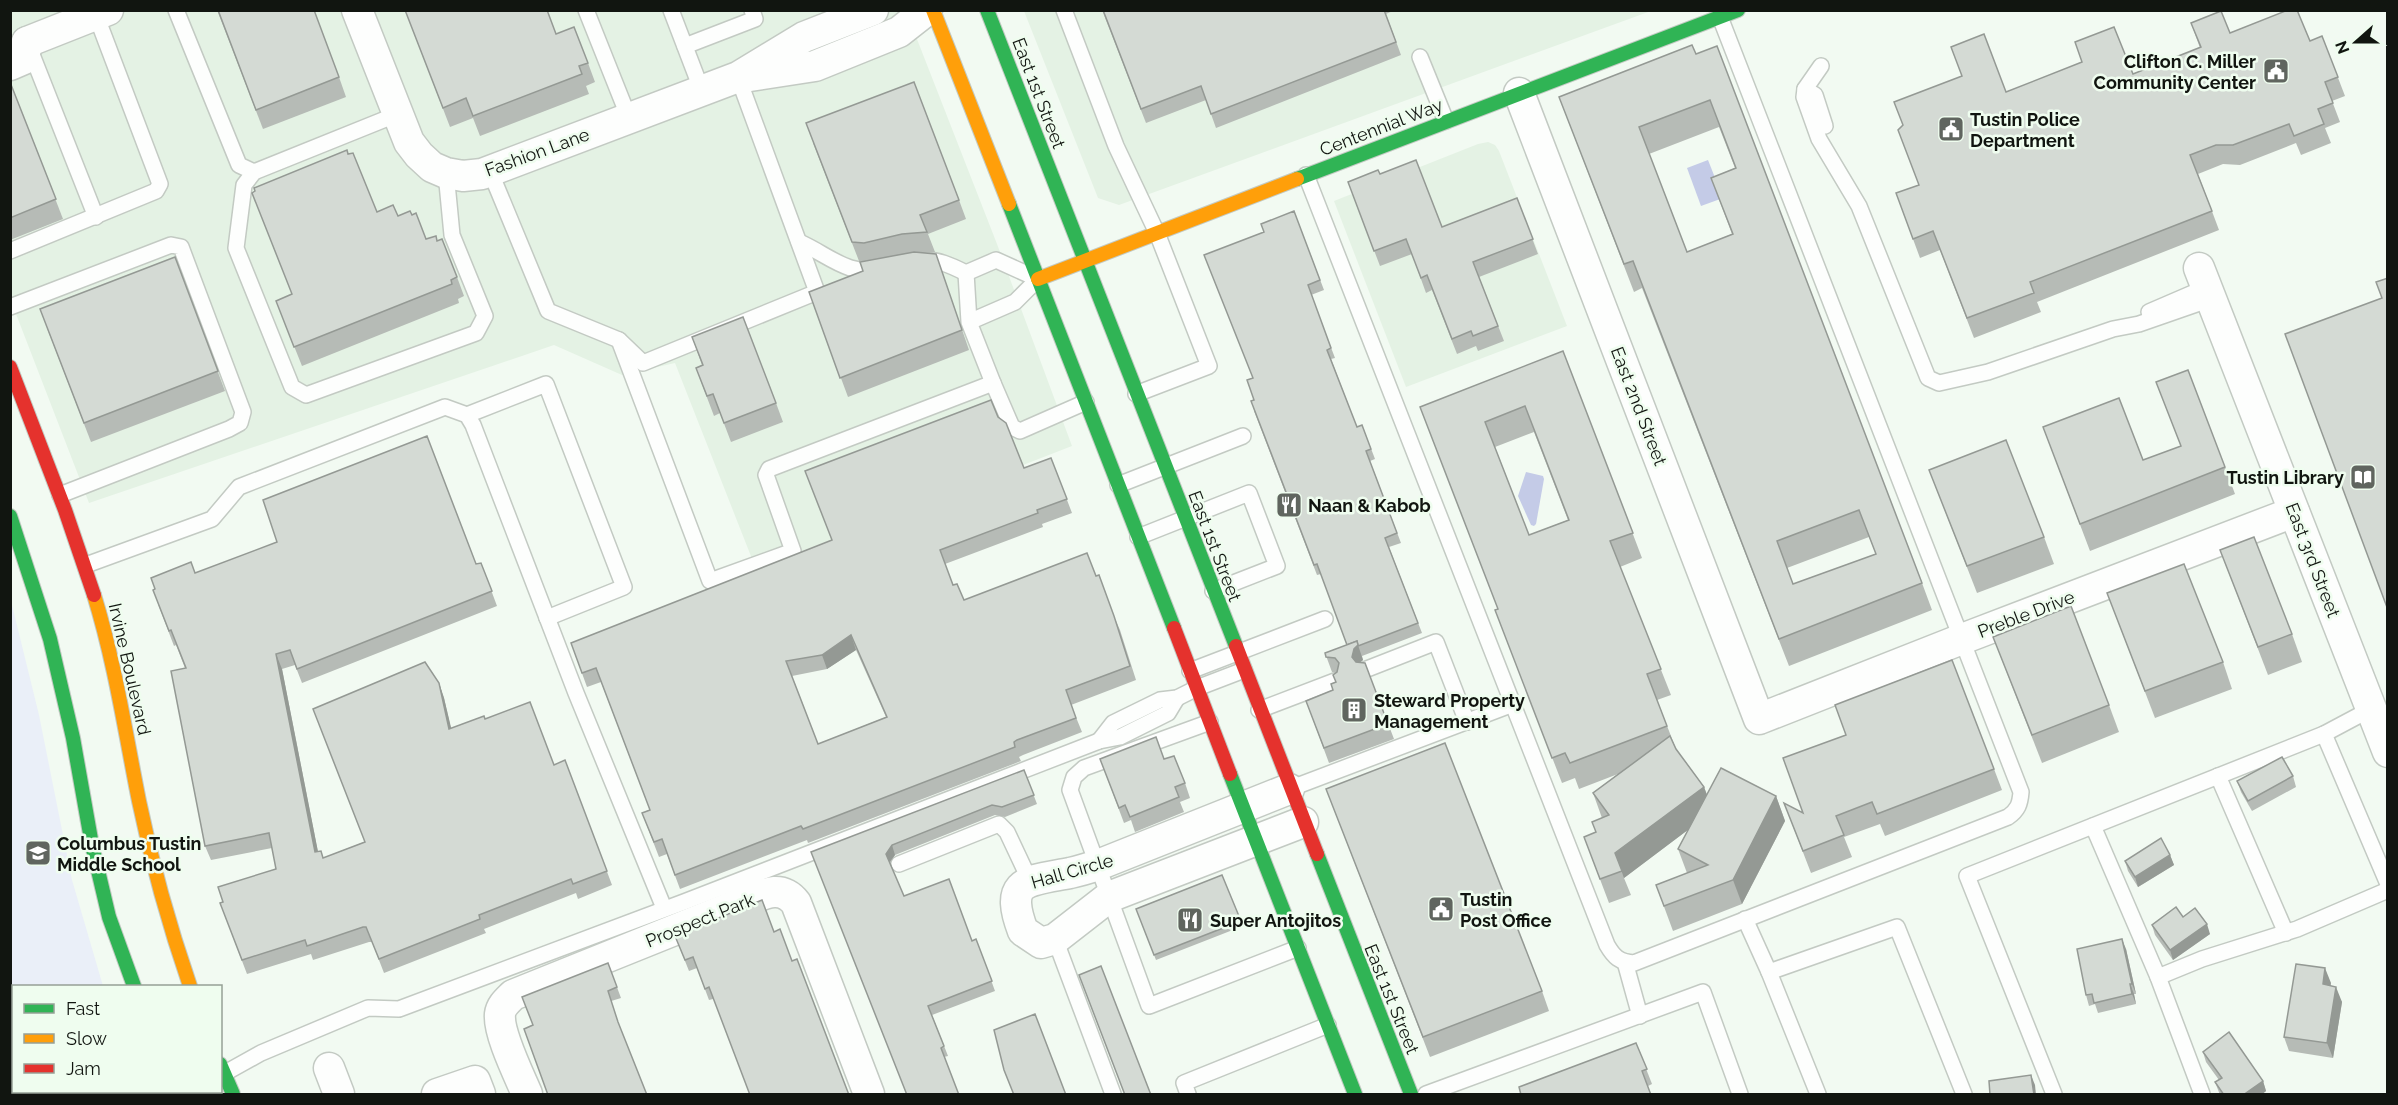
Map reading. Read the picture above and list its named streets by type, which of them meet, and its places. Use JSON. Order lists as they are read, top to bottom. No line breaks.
{"streets":{"main road":["East 1st Street","Centennial Way","Irvine Boulevard"],"street":["Fashion Lane","East 2nd Street","East 3rd Street","Preble Drive","Hall Circle","Prospect Park"]},"crossings":[["East 1st Street","Centennial Way"],["East 1st Street","Hall Circle"],["Centennial Way","East 2nd Street"],["East 2nd Street","Preble Drive"],["East 3rd Street","Preble Drive"]],"places":{"public building":["Clifton C. Miller Community Center","Tustin Police Department","Tustin Post Office"],"library":["Tustin Library"],"restaurant":["Naan & Kabob","Super Antojitos"],"building":["Steward Property Management"],"school or university":["Columbus Tustin Middle School"]},"legend":["Fast","Slow","Jam"],"north":"left"}
